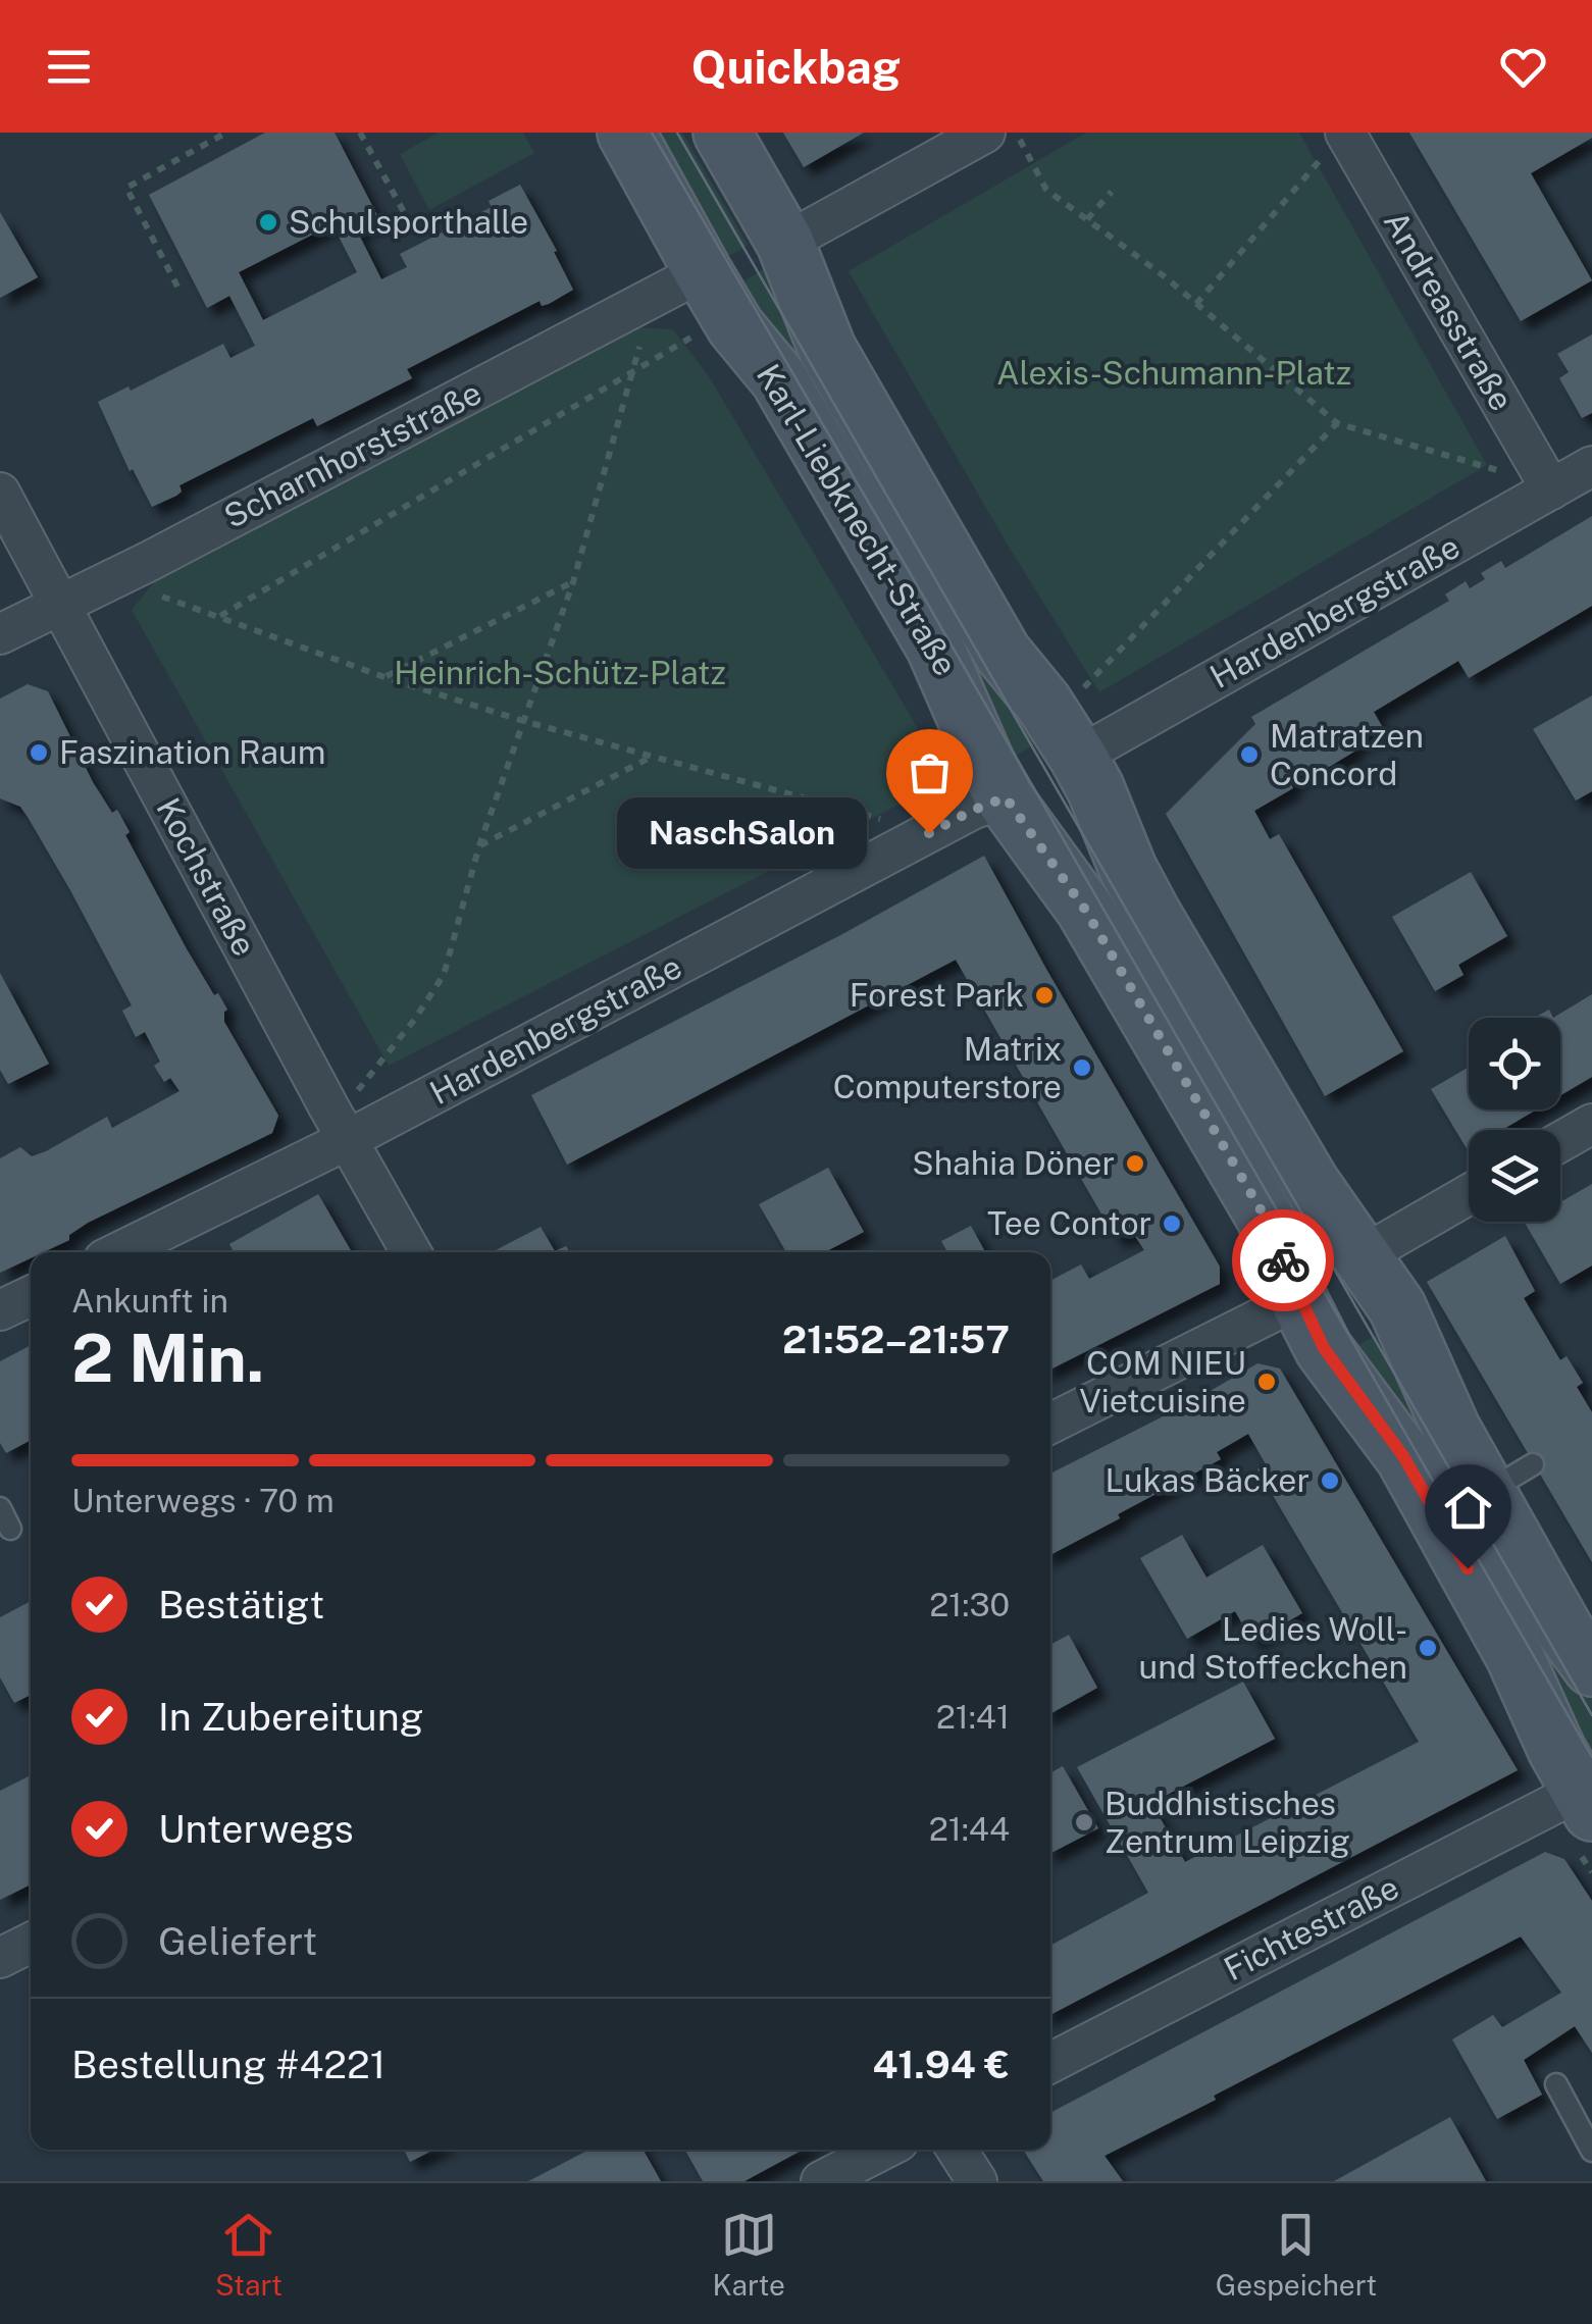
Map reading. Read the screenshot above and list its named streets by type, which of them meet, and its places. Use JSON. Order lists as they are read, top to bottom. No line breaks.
{"streets":{"main road":["Karl-Liebknecht-Straße"],"street":["Andreasstraße","Scharnhorststraße","Hardenbergstraße","Kochstraße","Fichtestraße"]},"crossings":[["Andreasstraße","Hardenbergstraße"],["Scharnhorststraße","Karl-Liebknecht-Straße"],["Scharnhorststraße","Kochstraße"],["Karl-Liebknecht-Straße","Hardenbergstraße"],["Karl-Liebknecht-Straße","Fichtestraße"],["Hardenbergstraße","Kochstraße"]],"parks":["Alexis-Schumann-Platz","Heinrich-Schütz-Platz"],"places":["Schulsporthalle","Faszination Raum","Matratzen Concord","NaschSalon","Forest Park","Matrix Computerstore","Shahia Döner","Tee Contor","COM NIEU Vietcuisine","Lukas Bäcker","Ledies Woll- und Stoffeckchen","Buddhistisches Zentrum Leipzig"],"page":{"header":"Quickbag","bubble":"NaschSalon","heading":["2 Min.","Ankunft in","21:52–21:57"],"panel":["Bestellung #4221","41.94 €"],"bar":"Unterwegs · 70 m","list":[["Bestätigt","21:30"],["In Zubereitung","21:41"],["Unterwegs","21:44"],"Geliefert"],"tabs":["Start","Karte","Gespeichert"]}}
